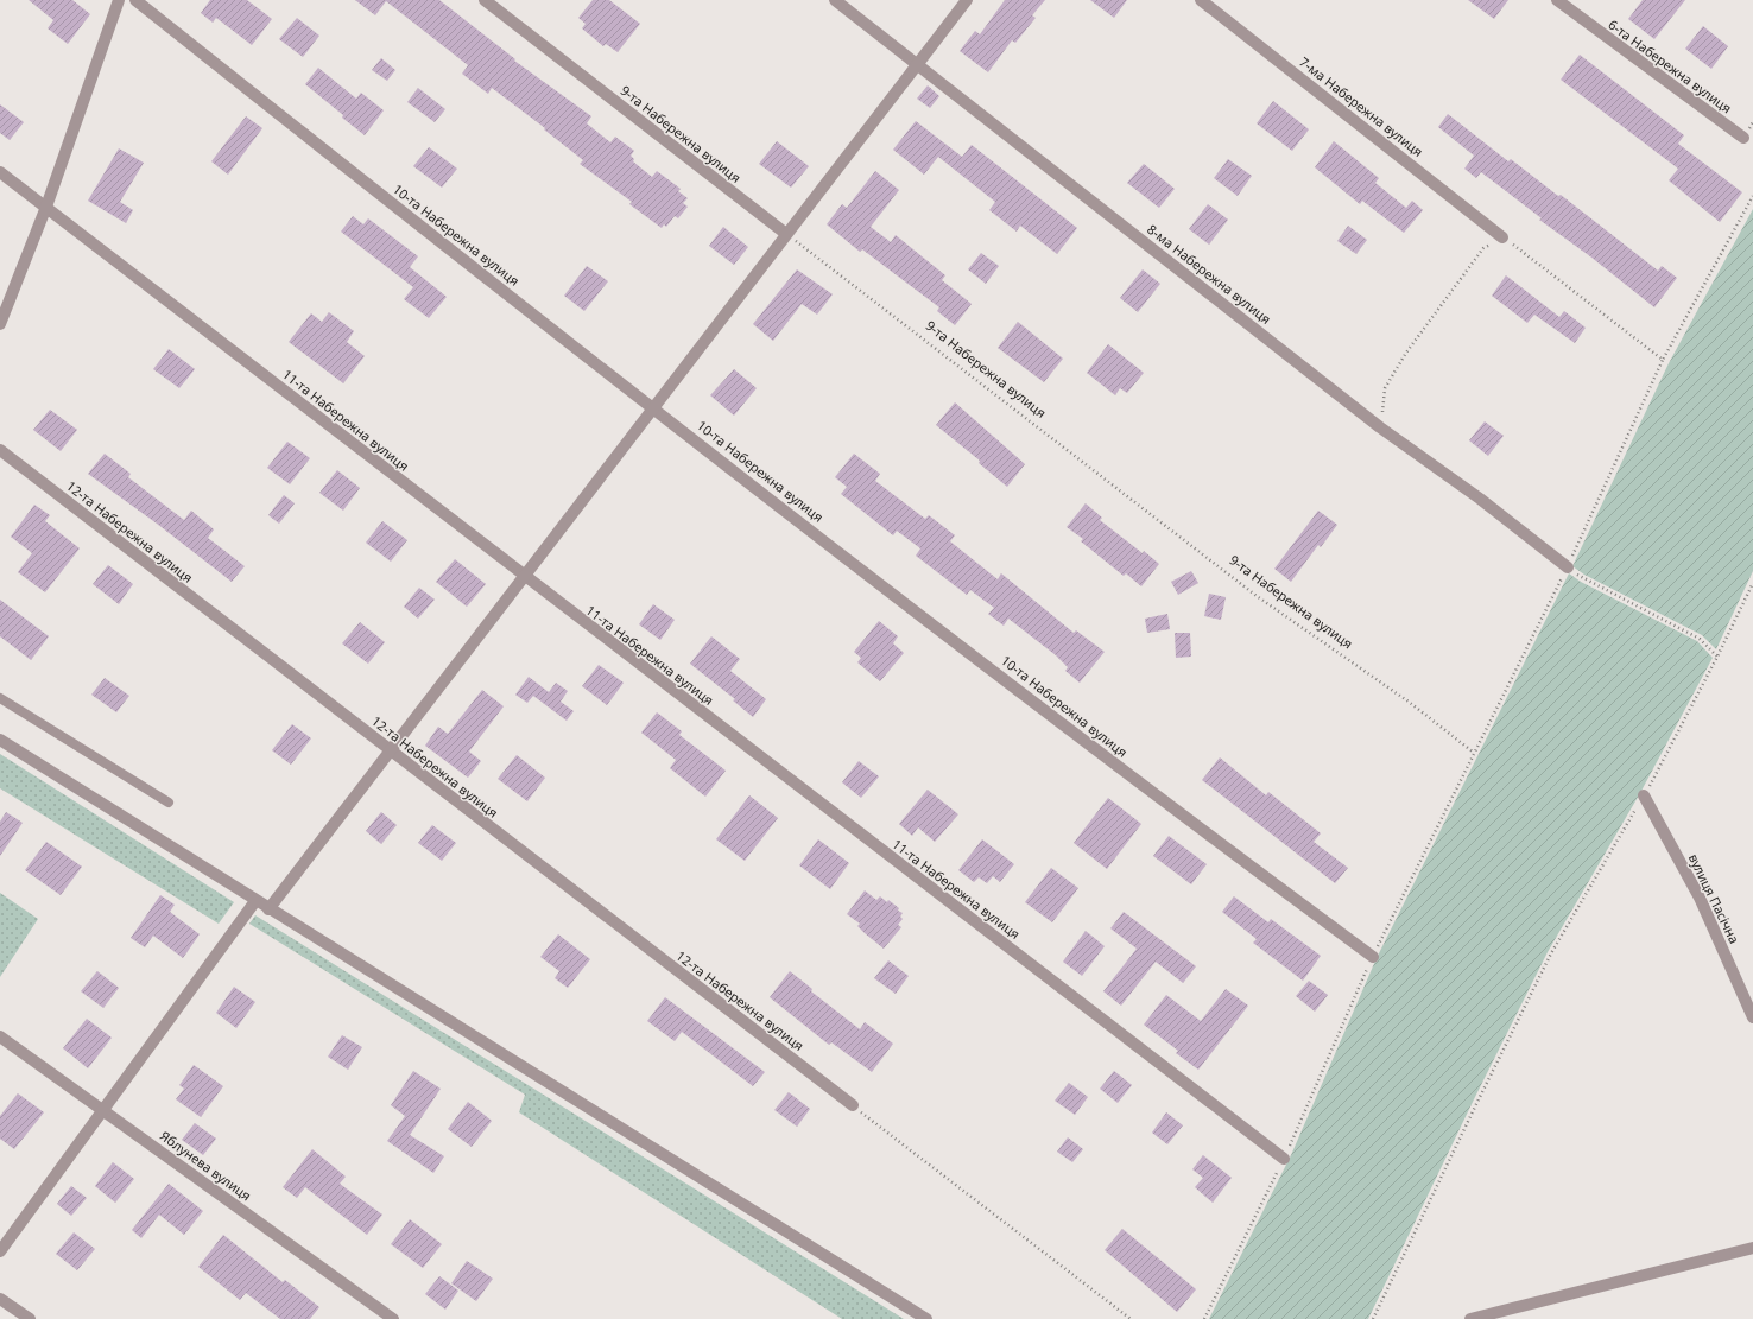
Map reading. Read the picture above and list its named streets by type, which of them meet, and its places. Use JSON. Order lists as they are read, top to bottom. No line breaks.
{"streets":{"street":["6-та Набережна вулиця","7-ма Набережна вулиця","9-та Набережна вулиця","10-та Набережна вулиця","8-ма Набережна вулиця","11-та Набережна вулиця","12-та Набережна вулиця","вулиця Пасічна","Яблунева вулиця"]}}
